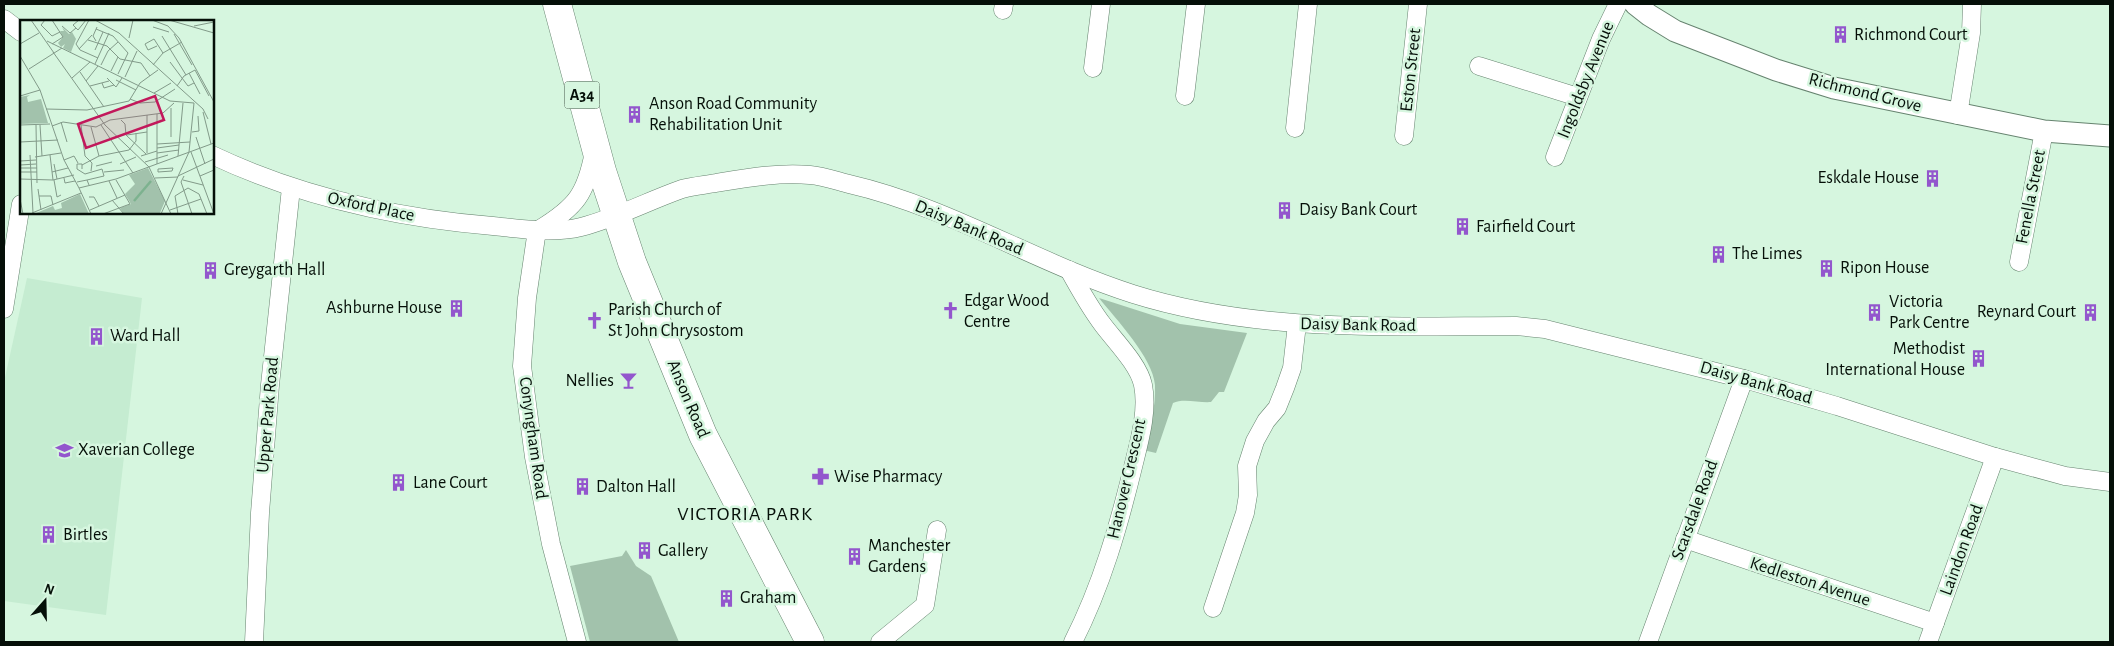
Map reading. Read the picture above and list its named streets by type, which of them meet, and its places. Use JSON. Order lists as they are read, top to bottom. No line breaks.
{"streets":{"highway":["A34","Anson Road"],"street":["Eston Street","Ingoldsby Avenue","Richmond Grove","Fenella Street","Oxford Place","Daisy Bank Road","Upper Park Road","Conyngham Road","Hanover Crescent","Scarsdale Road","Laindon Road","Kedleston Avenue"]},"crossings":[["Richmond Grove","Fenella Street"],["Oxford Place","Daisy Bank Road"],["Oxford Place","Anson Road"],["Oxford Place","Upper Park Road"],["Oxford Place","Conyngham Road"],["Daisy Bank Road","Anson Road"],["Daisy Bank Road","Hanover Crescent"],["Daisy Bank Road","Scarsdale Road"],["Daisy Bank Road","Laindon Road"],["Scarsdale Road","Kedleston Avenue"],["Laindon Road","Kedleston Avenue"]],"districts":["VICTORIA PARK"],"places":{"building":["Richmond Court","Anson Road Community Rehabilitation Unit","Eskdale House","Daisy Bank Court","Fairfield Court","The Limes","Ripon House","Greygarth Hall","Ashburne House","Victoria Park Centre","Reynard Court","Ward Hall","Methodist International House","Lane Court","Dalton Hall","Birtles","Gallery","Manchester Gardens","Graham"],"church":["Edgar Wood Centre","Parish Church of St John Chrysostom"],"bar":["Nellies"],"school or university":["Xaverian College"],"pharmacy":["Wise Pharmacy"]},"north":"top"}
